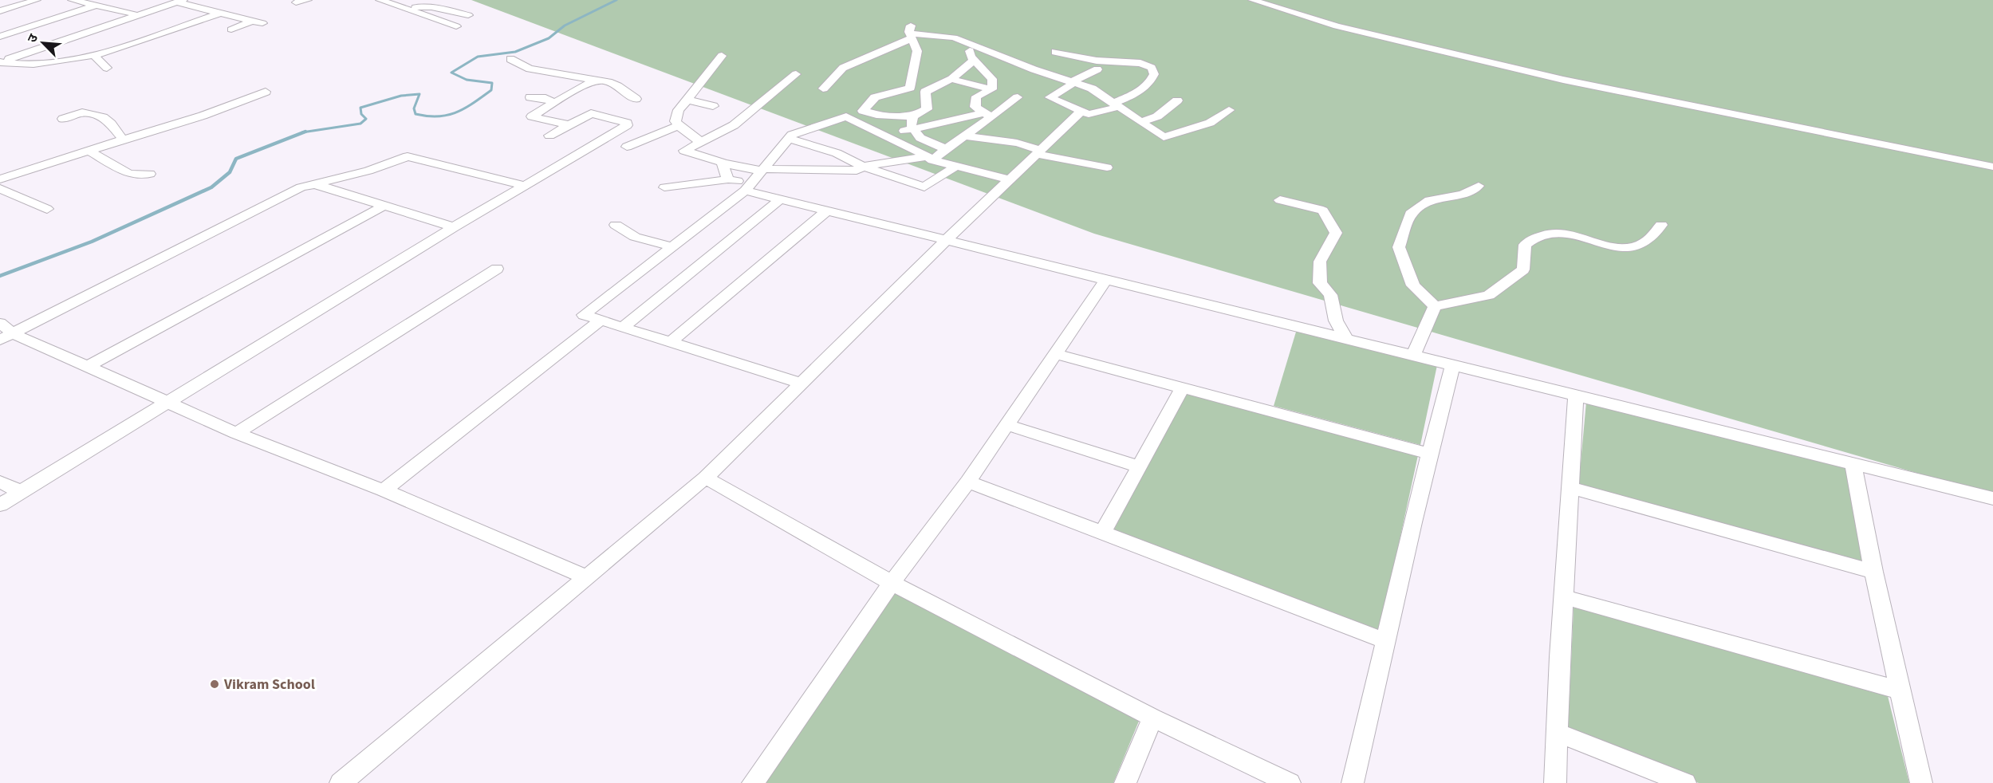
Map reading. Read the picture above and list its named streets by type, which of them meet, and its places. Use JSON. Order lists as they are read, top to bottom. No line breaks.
{"places":["Vikram School"],"north":"top left"}
